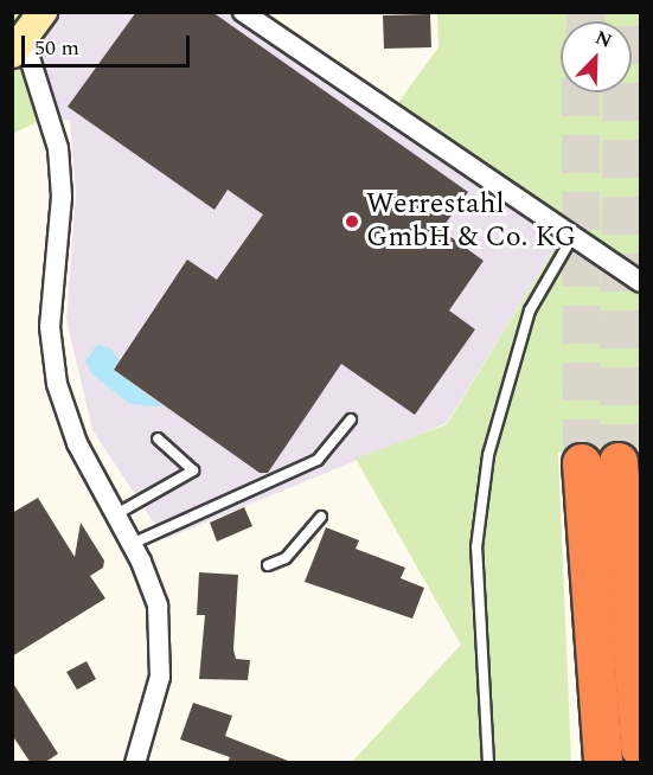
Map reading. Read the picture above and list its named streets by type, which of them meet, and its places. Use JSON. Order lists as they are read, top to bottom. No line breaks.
{"places":["Werrestahl GmbH & Co. KG"],"scale_bar":"50 m","north":"top right"}
